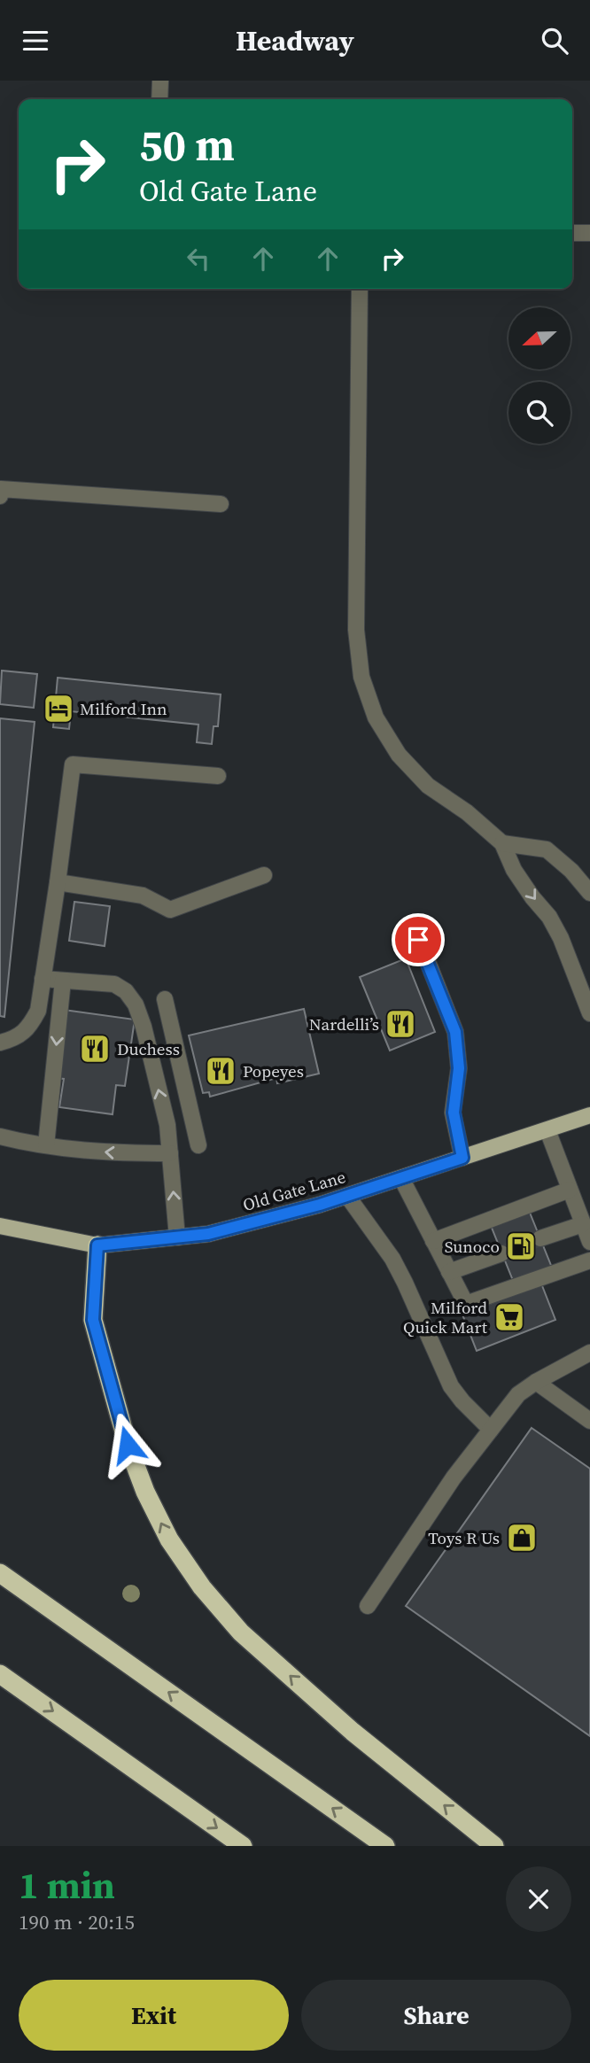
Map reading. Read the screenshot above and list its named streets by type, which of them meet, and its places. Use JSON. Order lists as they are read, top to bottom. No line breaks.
{"streets":{"main road":["Old Gate Lane"]},"places":{"hotel":["Milford Inn"],"restaurant":["Nardelli’s","Duchess","Popeyes"],"fuel station":["Sunoco"],"supermarket":["Milford Quick Mart"],"shop":["Toys R Us"]},"north":"left","page":{"header":"Headway","turn":["50 m","Old Gate Lane"],"heading":["1 min","190 m · 20:15"],"buttons":["Exit","Share"]}}
